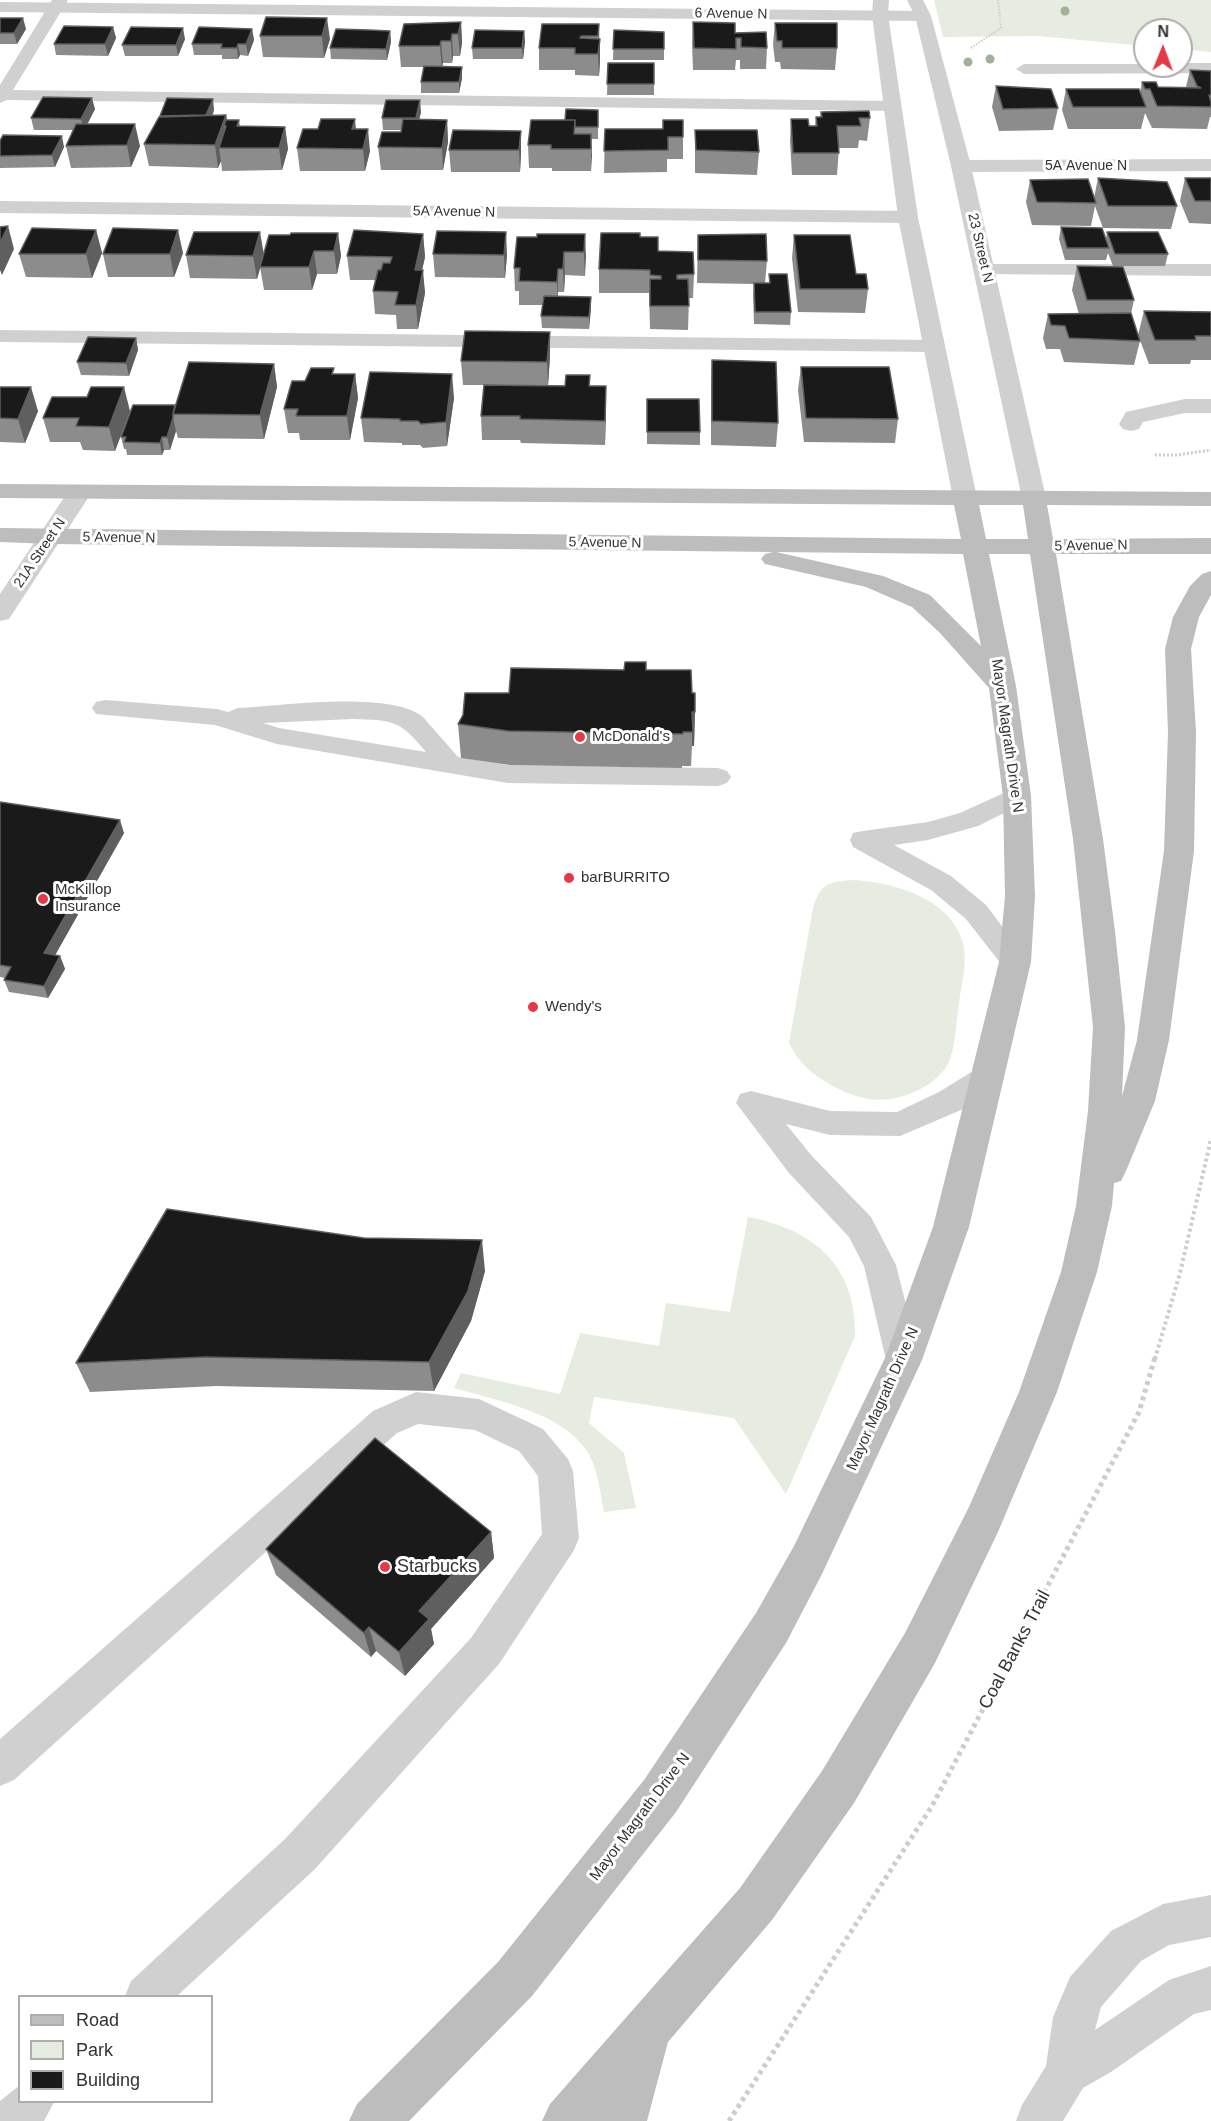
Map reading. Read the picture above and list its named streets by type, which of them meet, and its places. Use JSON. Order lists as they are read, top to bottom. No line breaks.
{"streets":{"main road":["5 Avenue N","Mayor Magrath Drive N"],"street":["6 Avenue N","5A Avenue N","23 Street N","21A Street N"],"path":["Coal Banks Trail"]},"crossings":[["6 Avenue N","23 Street N"],["5A Avenue N","23 Street N"],["5 Avenue N","21A Street N"],["5 Avenue N","Mayor Magrath Drive N"]],"places":["McDonald's","barBURRITO","McKillop Insurance","Wendy's","Starbucks"],"legend":["Road","Park","Building"],"north":"top"}
